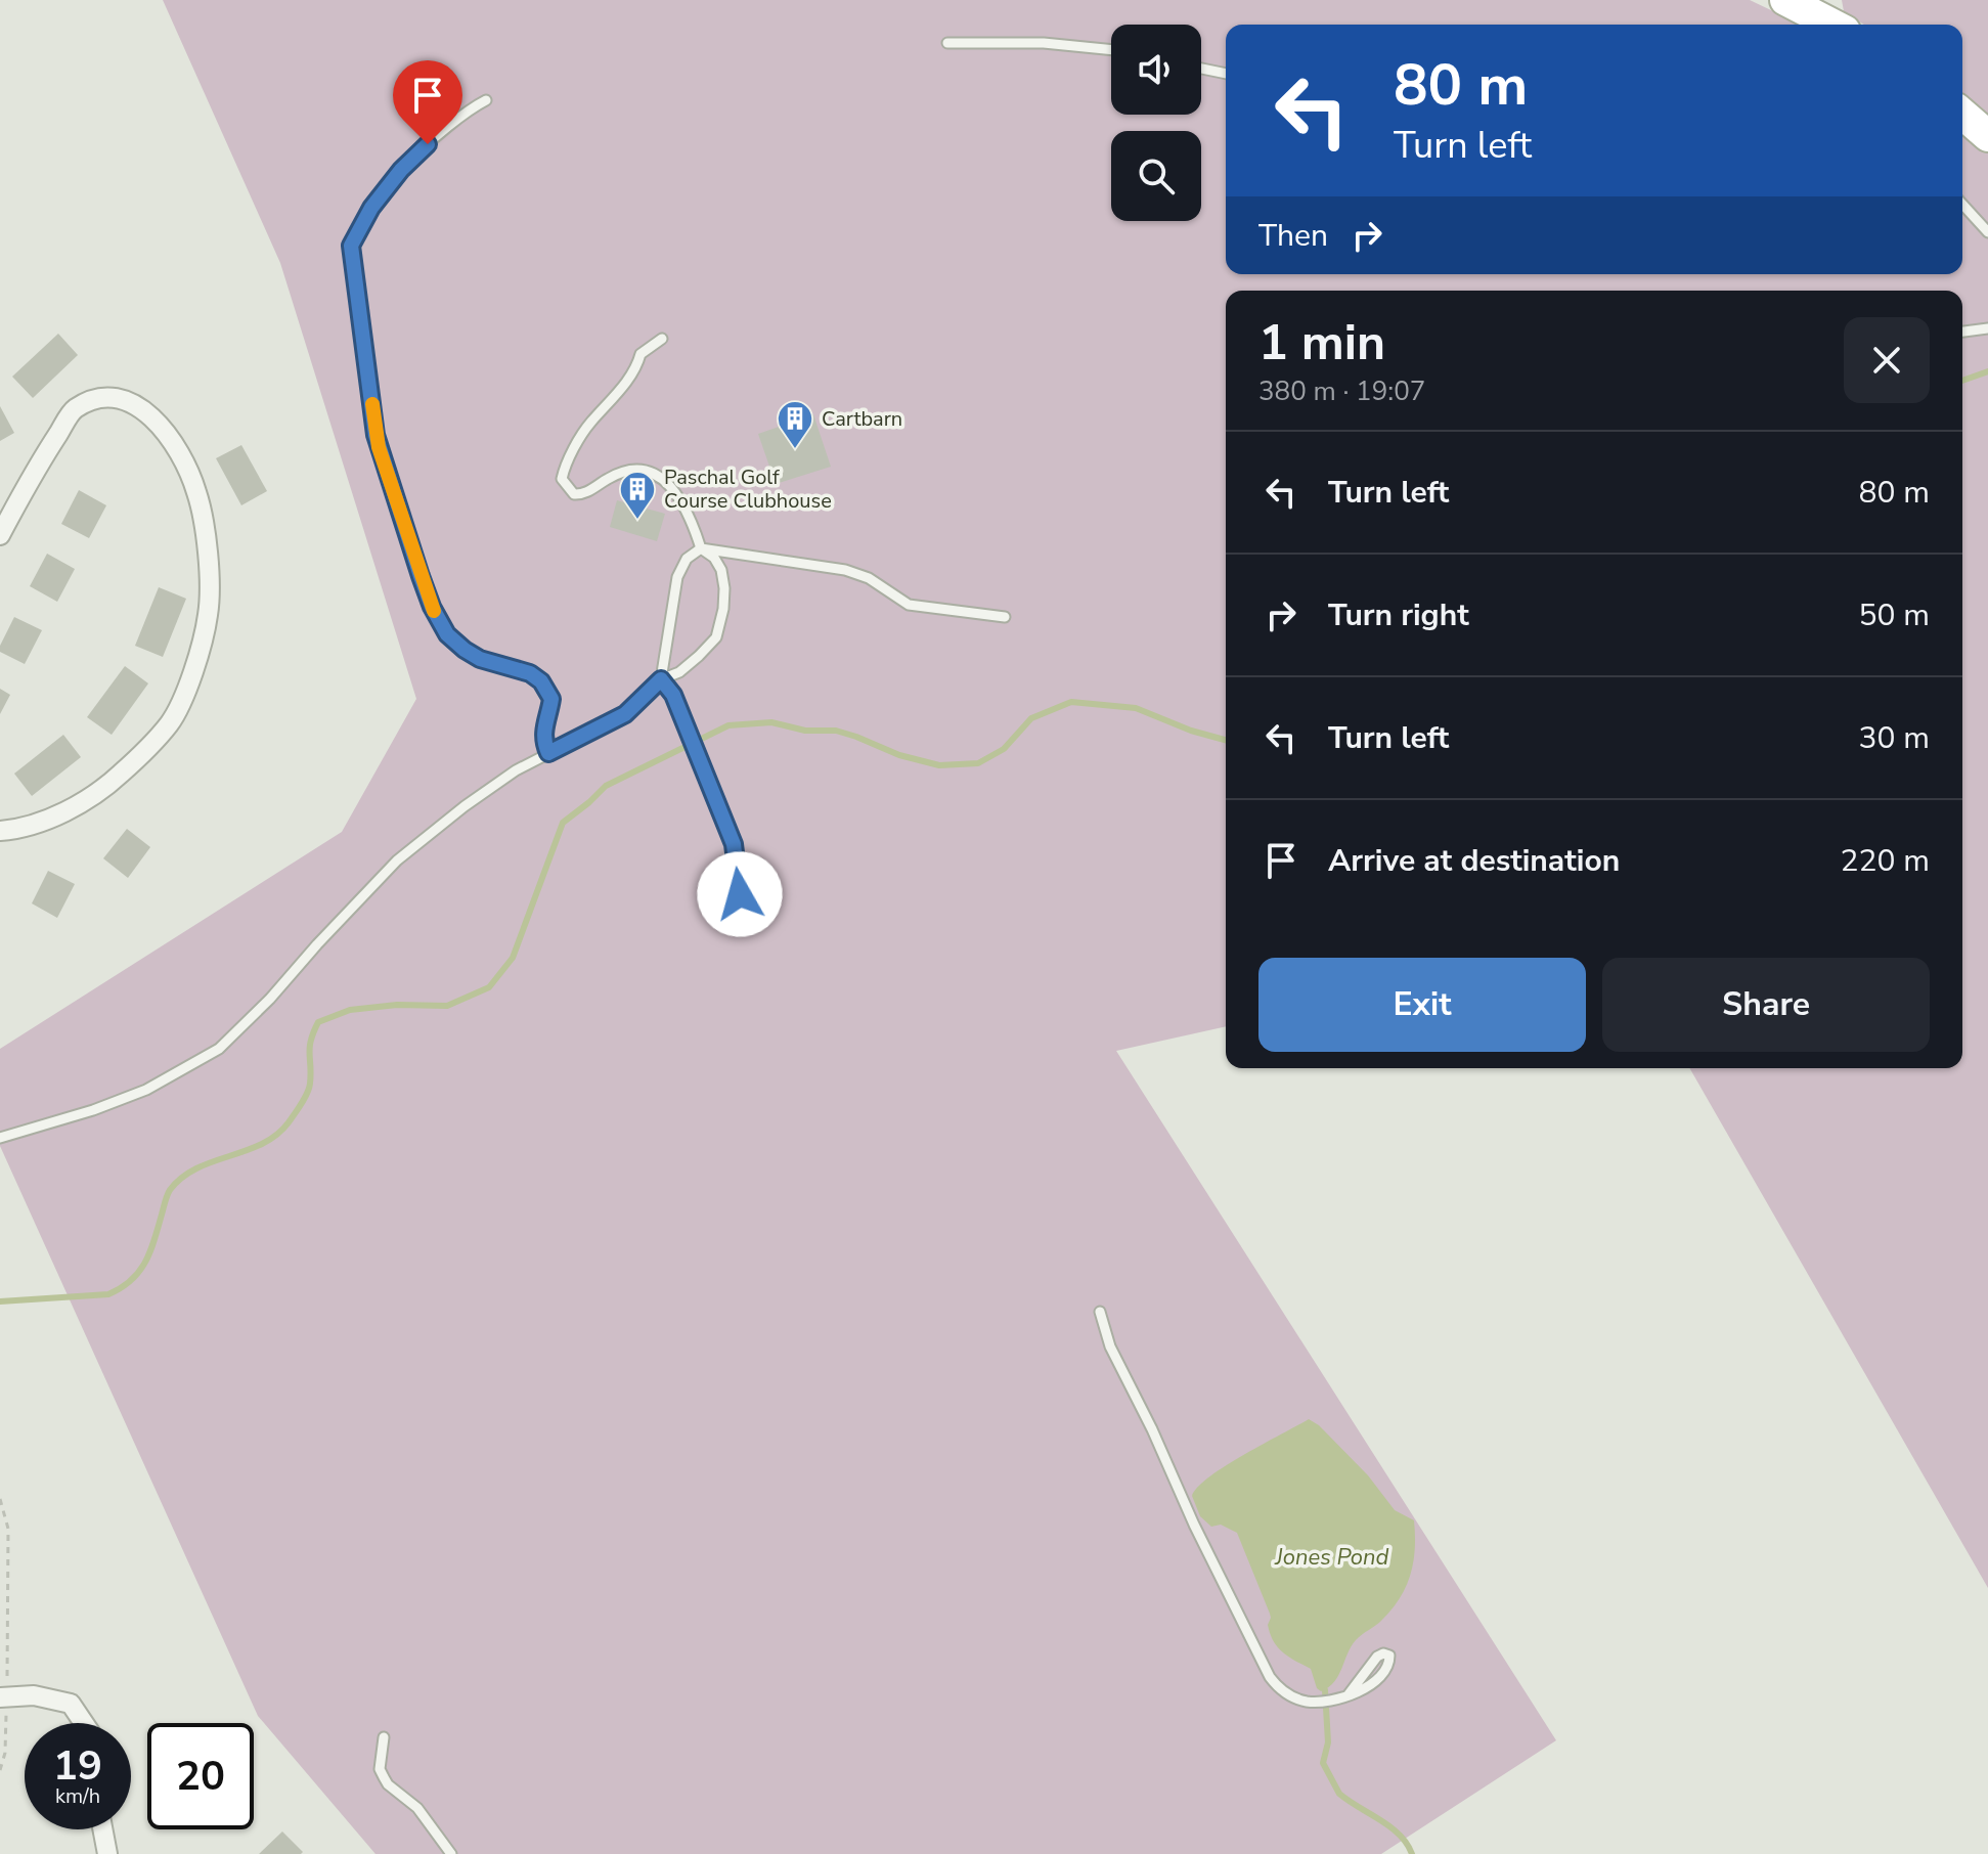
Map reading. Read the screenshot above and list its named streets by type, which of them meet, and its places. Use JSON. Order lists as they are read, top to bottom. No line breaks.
{"water":["Jones Pond"],"places":{"building":["Cartbarn","Paschal Golf Course Clubhouse"]},"page":{"turn":["80 m","Turn left"],"then":"Then","heading":["1 min","380 m · 19:07"],"list":[{"name":"Turn left","value":"80 m"},{"name":"Turn right","value":"50 m"},{"name":"Turn left","value":"30 m"},{"name":"Arrive at destination","value":"220 m"}],"buttons":["Exit","Share"],"speed":"19 km/h","limit":"20"}}
